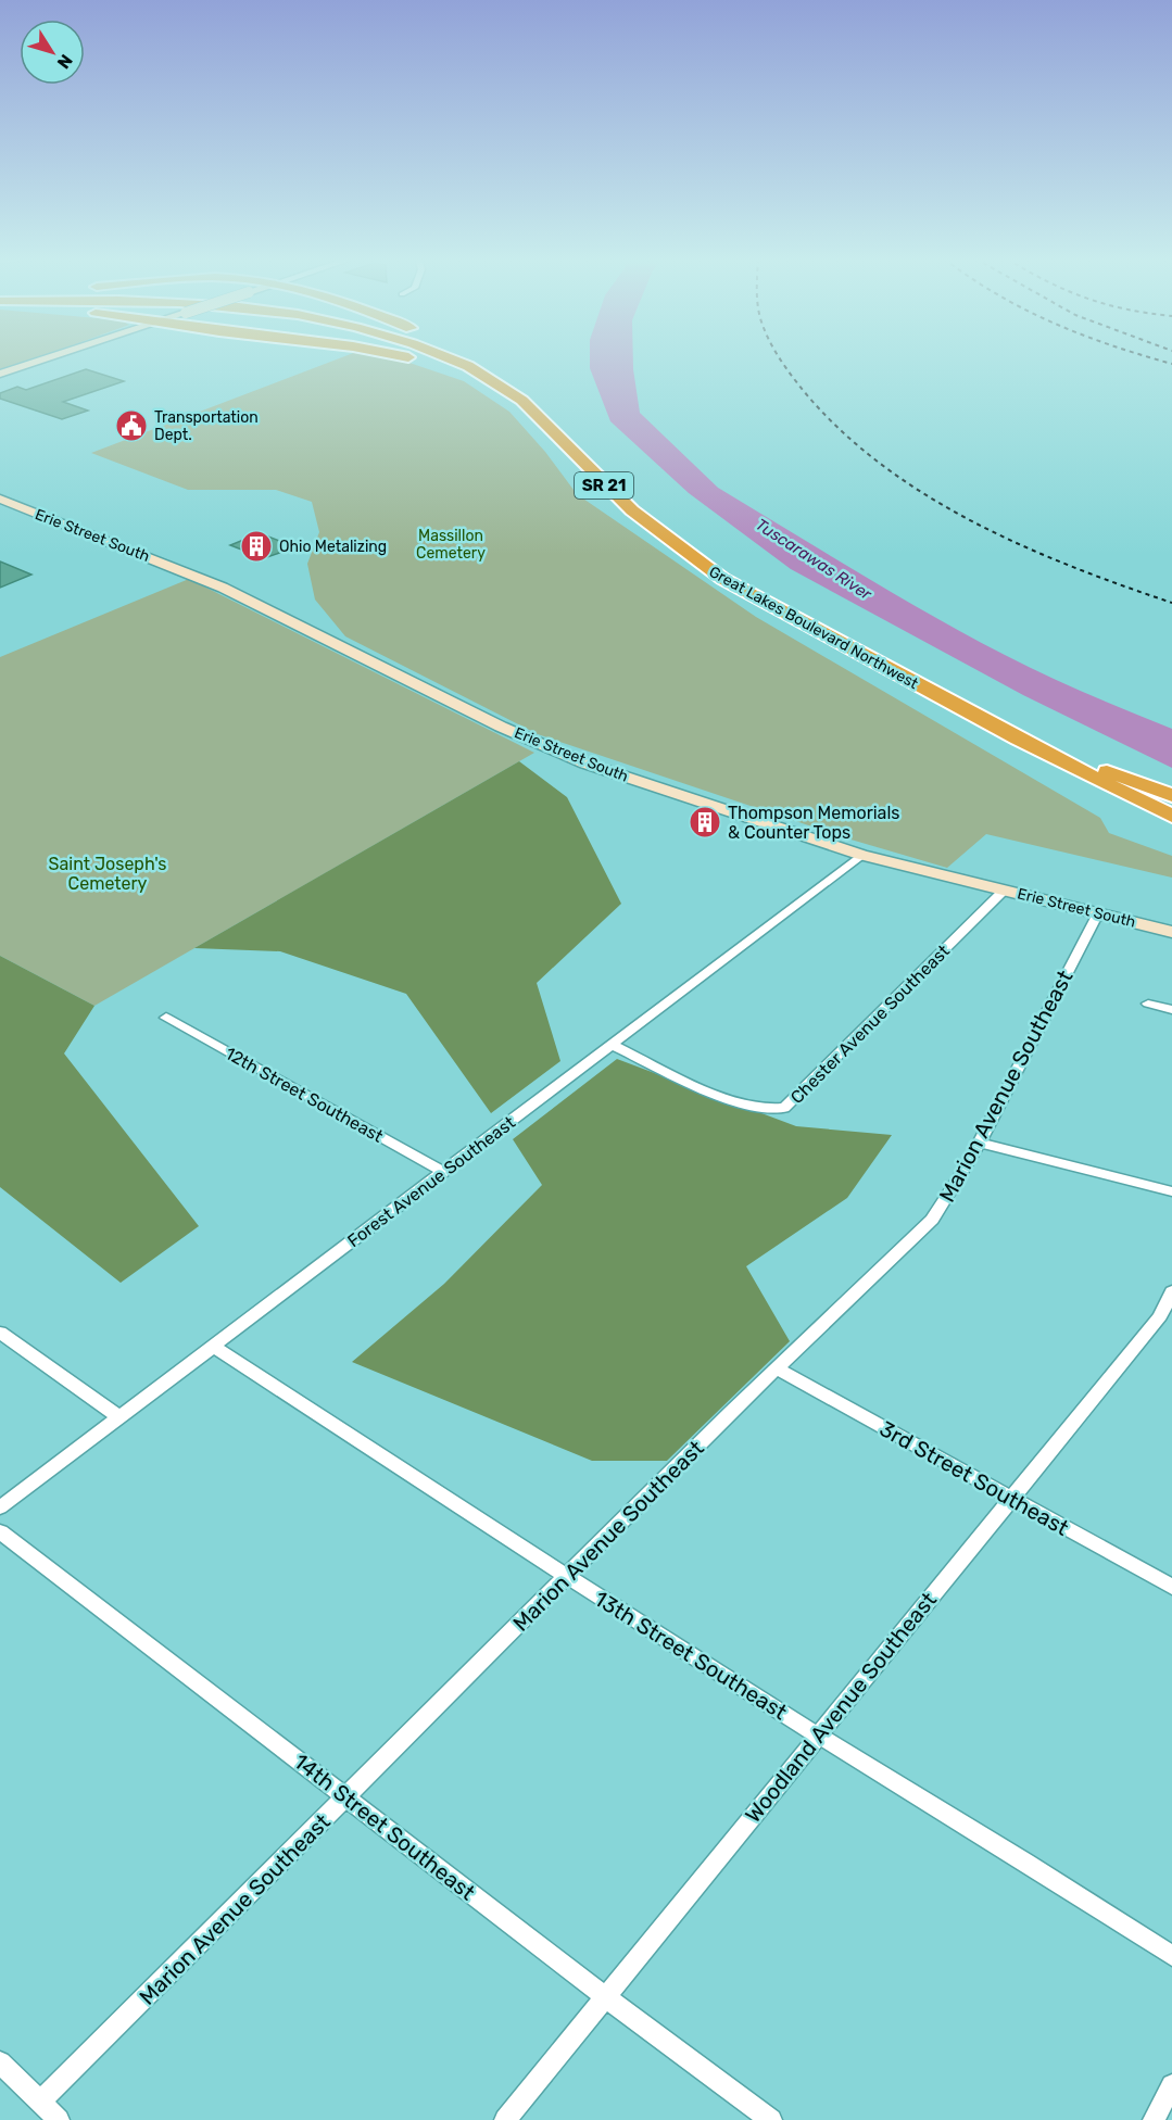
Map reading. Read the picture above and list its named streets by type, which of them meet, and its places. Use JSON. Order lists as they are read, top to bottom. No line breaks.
{"streets":{"highway":["SR 21","Great Lakes Boulevard Northwest"],"main road":["Erie Street South"],"street":["Chester Avenue Southeast","Marion Avenue Southeast","12th Street Southeast","Forest Avenue Southeast","3rd Street Southeast","13th Street Southeast","Woodland Avenue Southeast","14th Street Southeast"]},"crossings":[["Erie Street South","Chester Avenue Southeast"],["Erie Street South","Marion Avenue Southeast"],["Erie Street South","Forest Avenue Southeast"],["Chester Avenue Southeast","Forest Avenue Southeast"],["Marion Avenue Southeast","3rd Street Southeast"],["Marion Avenue Southeast","13th Street Southeast"],["Marion Avenue Southeast","14th Street Southeast"],["12th Street Southeast","Forest Avenue Southeast"],["Forest Avenue Southeast","13th Street Southeast"],["3rd Street Southeast","Woodland Avenue Southeast"],["13th Street Southeast","Woodland Avenue Southeast"],["Woodland Avenue Southeast","14th Street Southeast"]],"water":["Tuscarawas River"],"parks":["Massillon Cemetery","Saint Joseph's Cemetery"],"places":{"public building":["Transportation Dept."],"building":["Ohio Metalizing","Thompson Memorials & Counter Tops"]},"north":"bottom right"}
